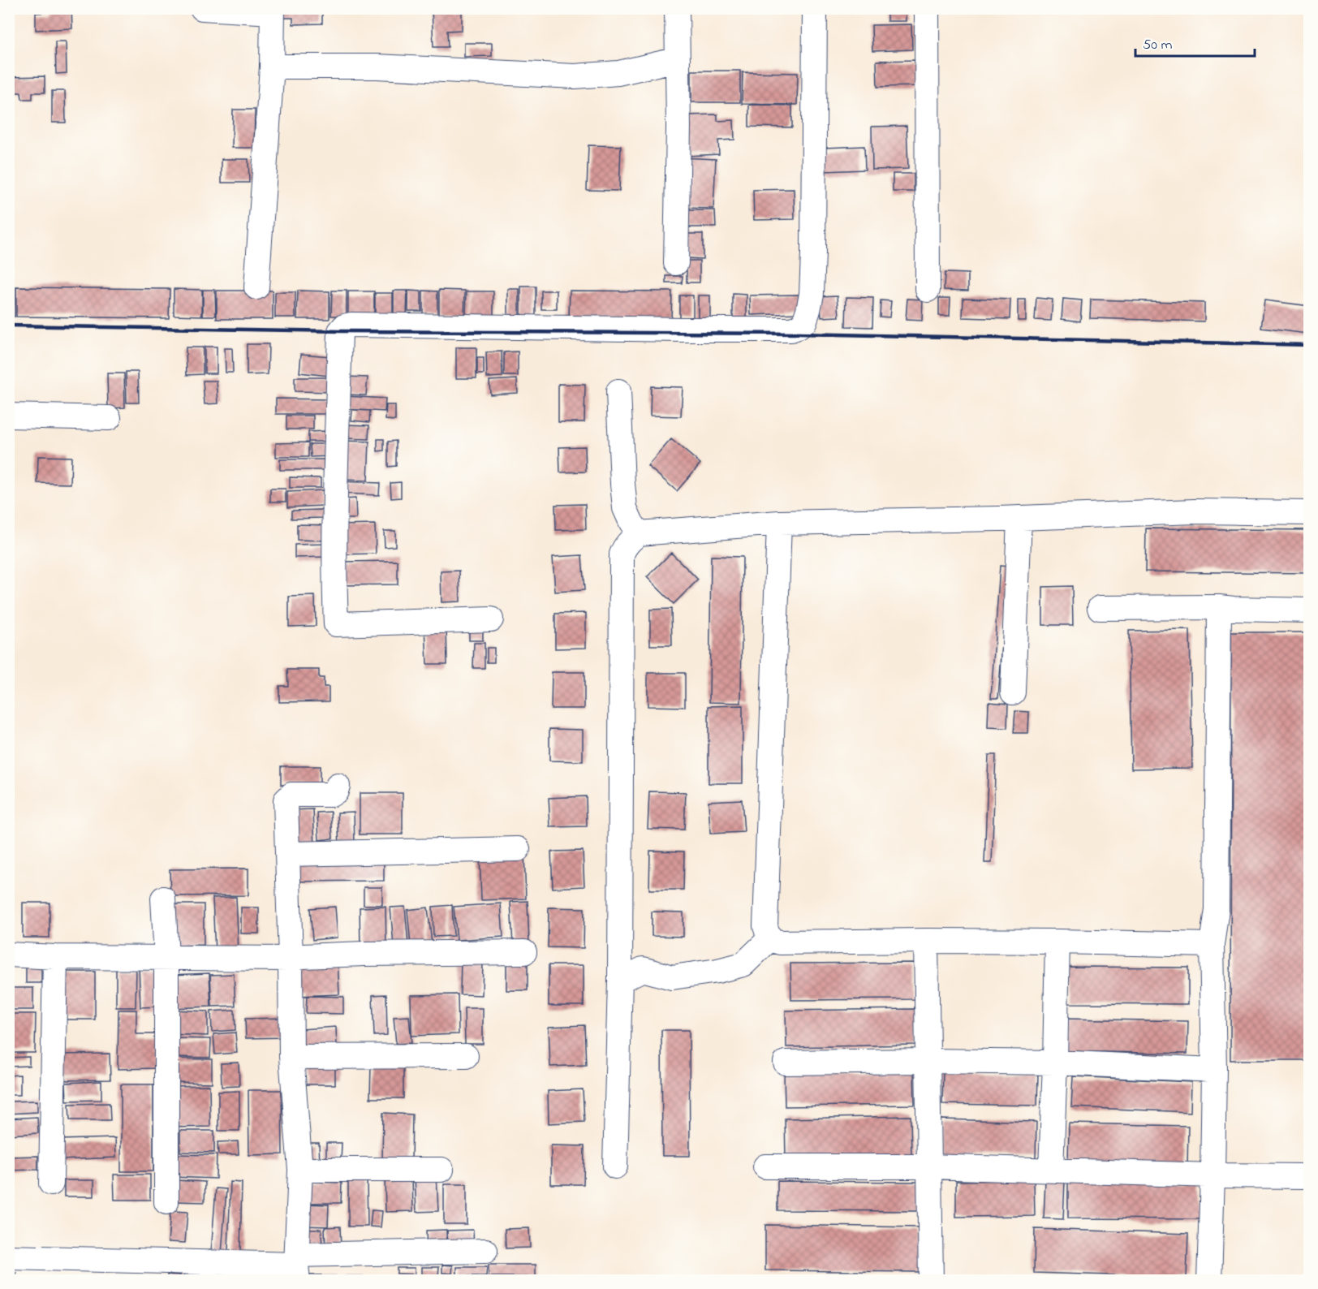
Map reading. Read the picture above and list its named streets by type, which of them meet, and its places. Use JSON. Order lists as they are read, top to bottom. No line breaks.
{"scale_bar":"50 m"}
